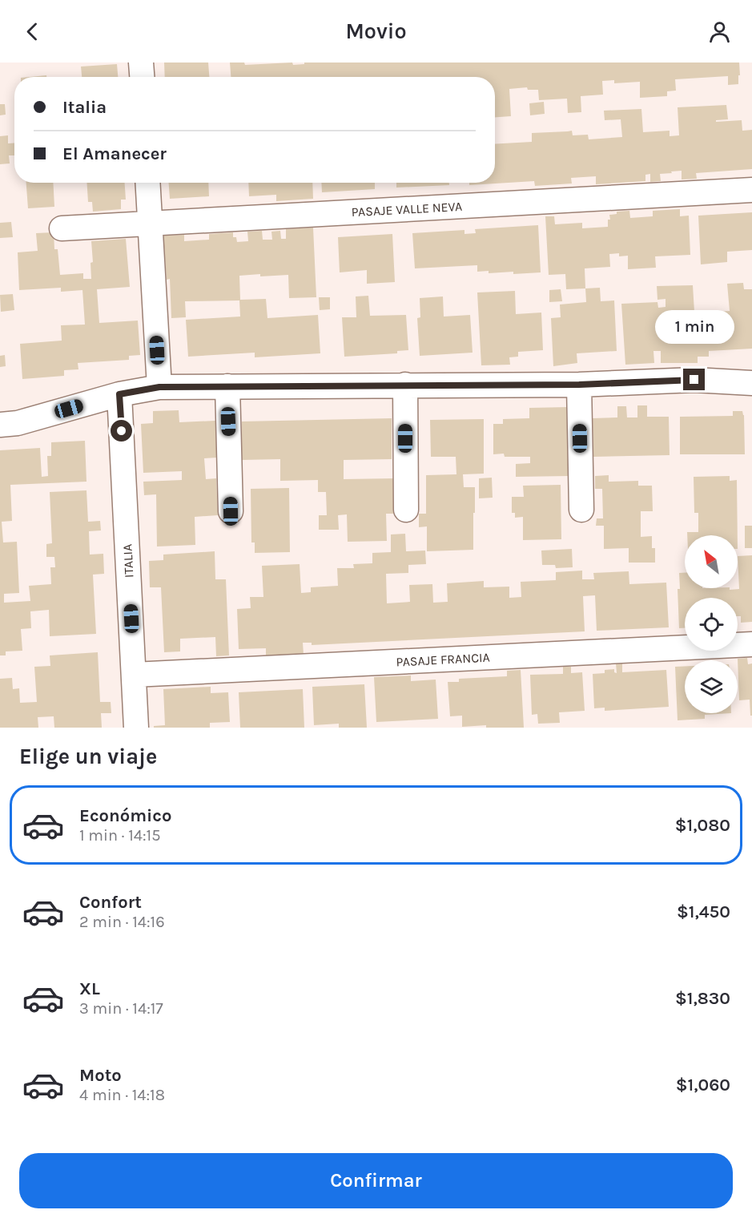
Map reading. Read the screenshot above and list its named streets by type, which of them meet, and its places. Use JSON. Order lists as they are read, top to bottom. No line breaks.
{"streets":{"street":["PASAJE VALLE NEVA","ITALIA","PASAJE FRANCIA"]},"crossings":[["ITALIA","PASAJE FRANCIA"]],"north":"top left","page":{"header":"Movio","banner":["Italia","El Amanecer"],"bubble":"1 min","heading":"Elige un viaje","list":[{"name":"Económico","note":"1 min · 14:15","value":"$1,080"},{"name":"Confort","note":"2 min · 14:16","value":"$1,450"},{"name":"XL","note":"3 min · 14:17","value":"$1,830"},{"name":"Moto","note":"4 min · 14:18","value":"$1,060"}],"buttons":"Confirmar"}}
